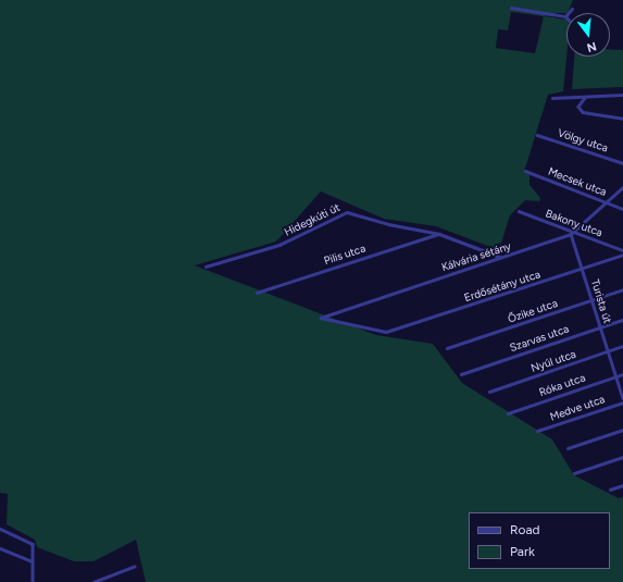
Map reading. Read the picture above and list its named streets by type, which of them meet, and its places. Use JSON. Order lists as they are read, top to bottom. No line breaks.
{"streets":{"street":["Völgy utca","Mecsek utca","Hidegkúti út","Bakony utca","Pilis utca","Kálvária sétány","Erdősétány utca","Turista út","Őzike utca","Szarvas utca","Nyúl utca","Róka utca","Medve utca"]},"crossings":[["Mecsek utca","Kálvária sétány"],["Hidegkúti út","Pilis utca"],["Hidegkúti út","Kálvária sétány"],["Bakony utca","Kálvária sétány"],["Bakony utca","Turista út"],["Kálvária sétány","Erdősétány utca"],["Kálvária sétány","Turista út"],["Erdősétány utca","Turista út"],["Turista út","Őzike utca"],["Turista út","Szarvas utca"],["Turista út","Nyúl utca"],["Turista út","Róka utca"]],"legend":["Road","Park"],"north":"bottom"}
